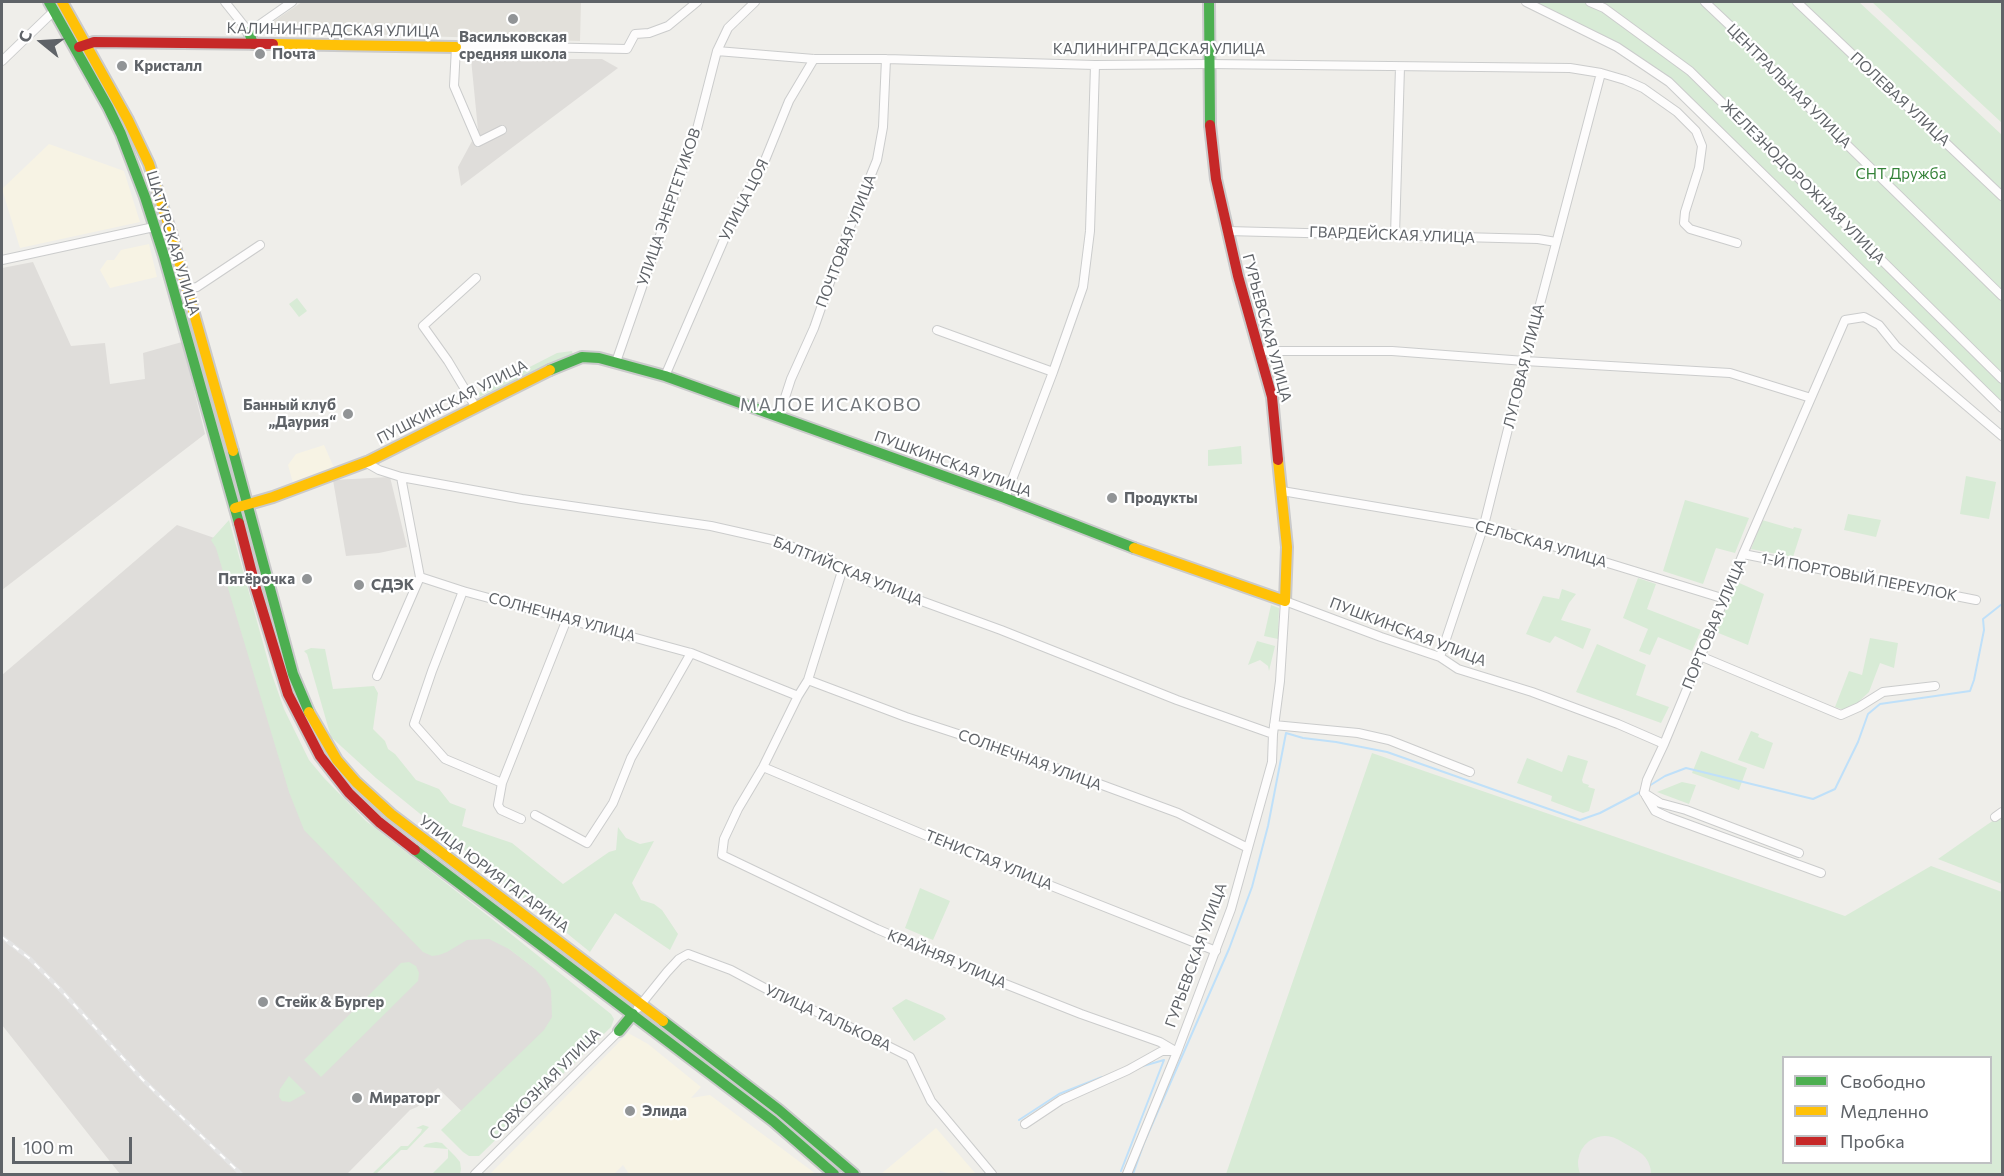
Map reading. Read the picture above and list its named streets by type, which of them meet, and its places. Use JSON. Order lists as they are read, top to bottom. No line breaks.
{"streets":{"main road":["КАЛИНИНГРАДСКАЯ УЛИЦА","ШАТУРСКАЯ УЛИЦА","ГУРЬЕВСКАЯ УЛИЦА","ПУШКИНСКАЯ УЛИЦА","УЛИЦА ЮРИЯ ГАГАРИНА","СОВХОЗНАЯ УЛИЦА"],"street":["ЦЕНТРАЛЬНАЯ УЛИЦА","ПОЛЕВАЯ УЛИЦА","ЖЕЛЕЗНОДОРОЖНАЯ УЛИЦА","УЛИЦА ЦОЯ","УЛИЦА ЭНЕРГЕТИКОВ","ГВАРДЕЙСКАЯ УЛИЦА","ПОЧТОВАЯ УЛИЦА","ЛУГОВАЯ УЛИЦА","СЕЛЬСКАЯ УЛИЦА","БАЛТИЙСКАЯ УЛИЦА","1-Й ПОРТОВЫЙ ПЕРЕУЛОК","СОЛНЕЧНАЯ УЛИЦА","ПОРТОВАЯ УЛИЦА","ТЕНИСТАЯ УЛИЦА","КРАЙНЯЯ УЛИЦА","УЛИЦА ТАЛЬКОВА"]},"crossings":[["КАЛИНИНГРАДСКАЯ УЛИЦА","УЛИЦА ЦОЯ"],["КАЛИНИНГРАДСКАЯ УЛИЦА","УЛИЦА ЭНЕРГЕТИКОВ"],["КАЛИНИНГРАДСКАЯ УЛИЦА","ПОЧТОВАЯ УЛИЦА"],["КАЛИНИНГРАДСКАЯ УЛИЦА","ШАТУРСКАЯ УЛИЦА"],["КАЛИНИНГРАДСКАЯ УЛИЦА","ГУРЬЕВСКАЯ УЛИЦА"],["КАЛИНИНГРАДСКАЯ УЛИЦА","ЛУГОВАЯ УЛИЦА"],["УЛИЦА ЦОЯ","ПУШКИНСКАЯ УЛИЦА"],["УЛИЦА ЭНЕРГЕТИКОВ","ПУШКИНСКАЯ УЛИЦА"],["ГВАРДЕЙСКАЯ УЛИЦА","ГУРЬЕВСКАЯ УЛИЦА"],["ГВАРДЕЙСКАЯ УЛИЦА","ЛУГОВАЯ УЛИЦА"],["ПОЧТОВАЯ УЛИЦА","ПУШКИНСКАЯ УЛИЦА"],["ШАТУРСКАЯ УЛИЦА","ПУШКИНСКАЯ УЛИЦА"],["ШАТУРСКАЯ УЛИЦА","УЛИЦА ЮРИЯ ГАГАРИНА"],["ГУРЬЕВСКАЯ УЛИЦА","ПУШКИНСКАЯ УЛИЦА"],["ГУРЬЕВСКАЯ УЛИЦА","СЕЛЬСКАЯ УЛИЦА"],["ГУРЬЕВСКАЯ УЛИЦА","БАЛТИЙСКАЯ УЛИЦА"],["ГУРЬЕВСКАЯ УЛИЦА","СОЛНЕЧНАЯ УЛИЦА"],["ГУРЬЕВСКАЯ УЛИЦА","ТЕНИСТАЯ УЛИЦА"],["ГУРЬЕВСКАЯ УЛИЦА","КРАЙНЯЯ УЛИЦА"],["ЛУГОВАЯ УЛИЦА","ПУШКИНСКАЯ УЛИЦА"],["ЛУГОВАЯ УЛИЦА","СЕЛЬСКАЯ УЛИЦА"],["ПУШКИНСКАЯ УЛИЦА","БАЛТИЙСКАЯ УЛИЦА"],["ПУШКИНСКАЯ УЛИЦА","ПОРТОВАЯ УЛИЦА"],["ПУШКИНСКАЯ УЛИЦА","УЛИЦА ЮРИЯ ГАГАРИНА"],["СЕЛЬСКАЯ УЛИЦА","ПОРТОВАЯ УЛИЦА"],["1-Й ПОРТОВЫЙ ПЕРЕУЛОК","ПОРТОВАЯ УЛИЦА"],["ТЕНИСТАЯ УЛИЦА","КРАЙНЯЯ УЛИЦА"],["УЛИЦА ЮРИЯ ГАГАРИНА","УЛИЦА ТАЛЬКОВА"],["УЛИЦА ЮРИЯ ГАГАРИНА","СОВХОЗНАЯ УЛИЦА"],["УЛИЦА ТАЛЬКОВА","СОВХОЗНАЯ УЛИЦА"]],"districts":["МАЛОЕ ИСАКОВО"],"parks":["СНТ Дружба"],"places":["Васильковская средняя школа","Почта","Кристалл","Банный клуб „Даурия“","Продукты","Пятёрочка","СДЭК","Стейк & Бургер","Мираторг","Элида"],"legend":["Свободно","Медленно","Пробка"],"scale_bar":"100 m","north":"left"}
